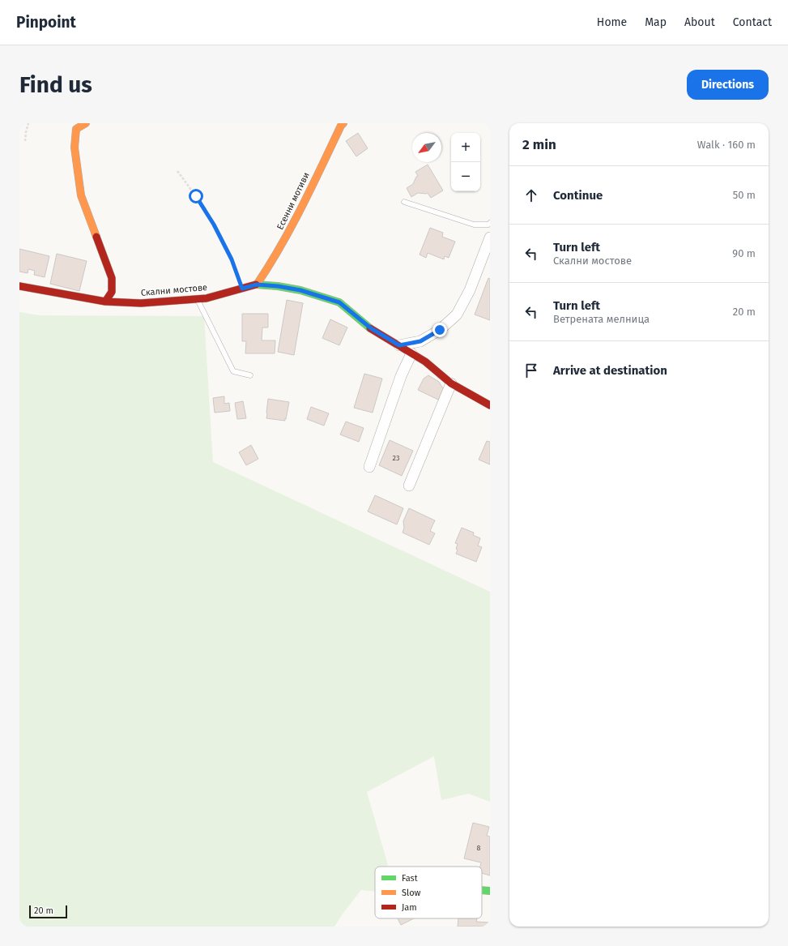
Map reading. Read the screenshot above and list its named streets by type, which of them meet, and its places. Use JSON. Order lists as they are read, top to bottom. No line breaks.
{"streets":{"street":["Есенни мотиви","Скални мостове"]},"crossings":[["Есенни мотиви","Скални мостове"]],"house_numbers":["23","8"],"legend":["Fast","Slow","Jam"],"scale_bar":"20 m","north":"bottom left","page":{"header":"Pinpoint","nav":["Home","Map","About","Contact"],"buttons":"Directions","title":"Find us","heading":["2 min","Walk · 160 m"],"map_buttons":["+","−"],"list":[["Continue","50 m"],["Turn left","Скални мостове","90 m"],["Turn left","Ветрената мелница","20 m"],"Arrive at destination"],"scale":"20 m"}}
